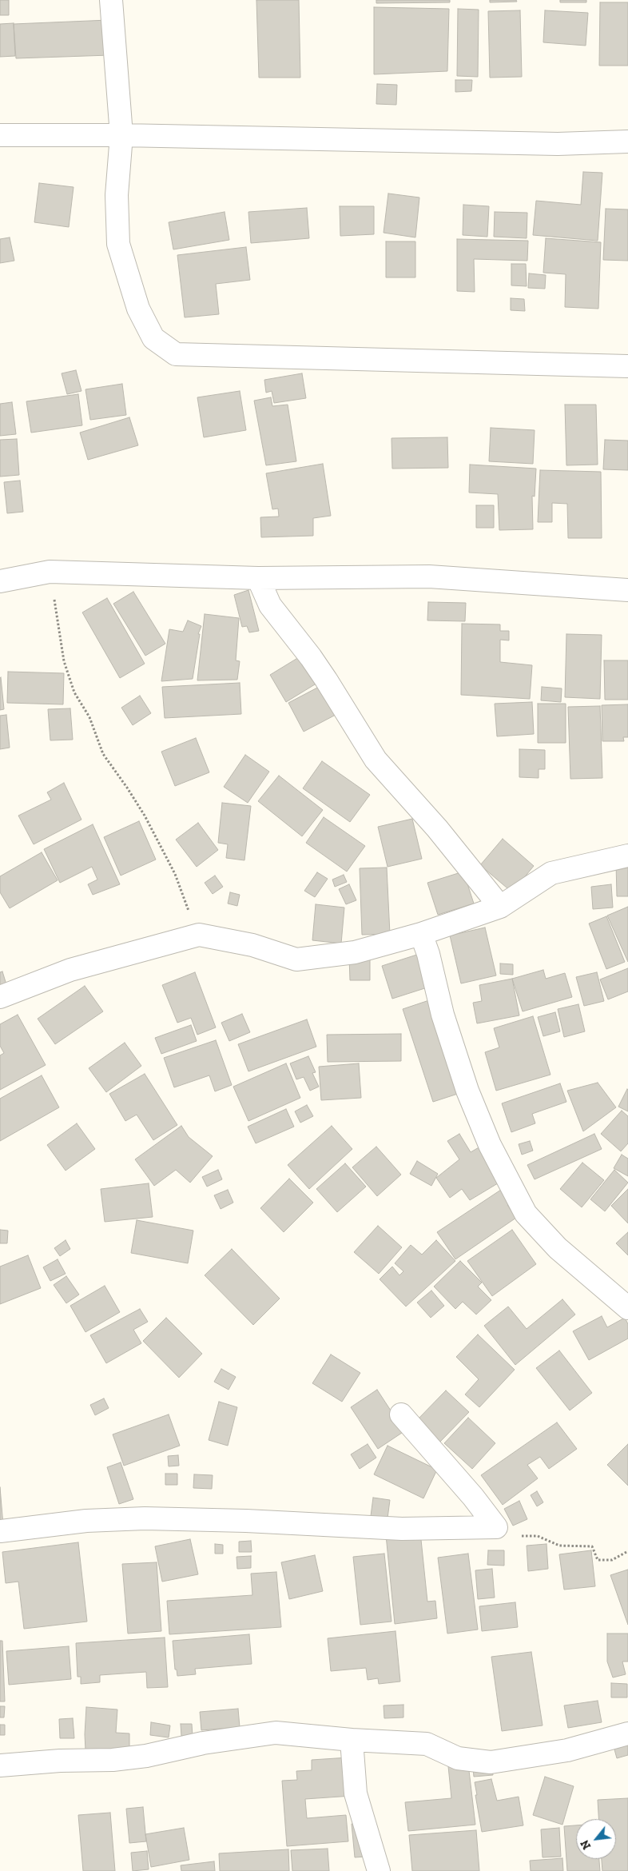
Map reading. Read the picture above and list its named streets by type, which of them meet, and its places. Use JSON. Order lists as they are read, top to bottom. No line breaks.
{"north":"bottom left"}
